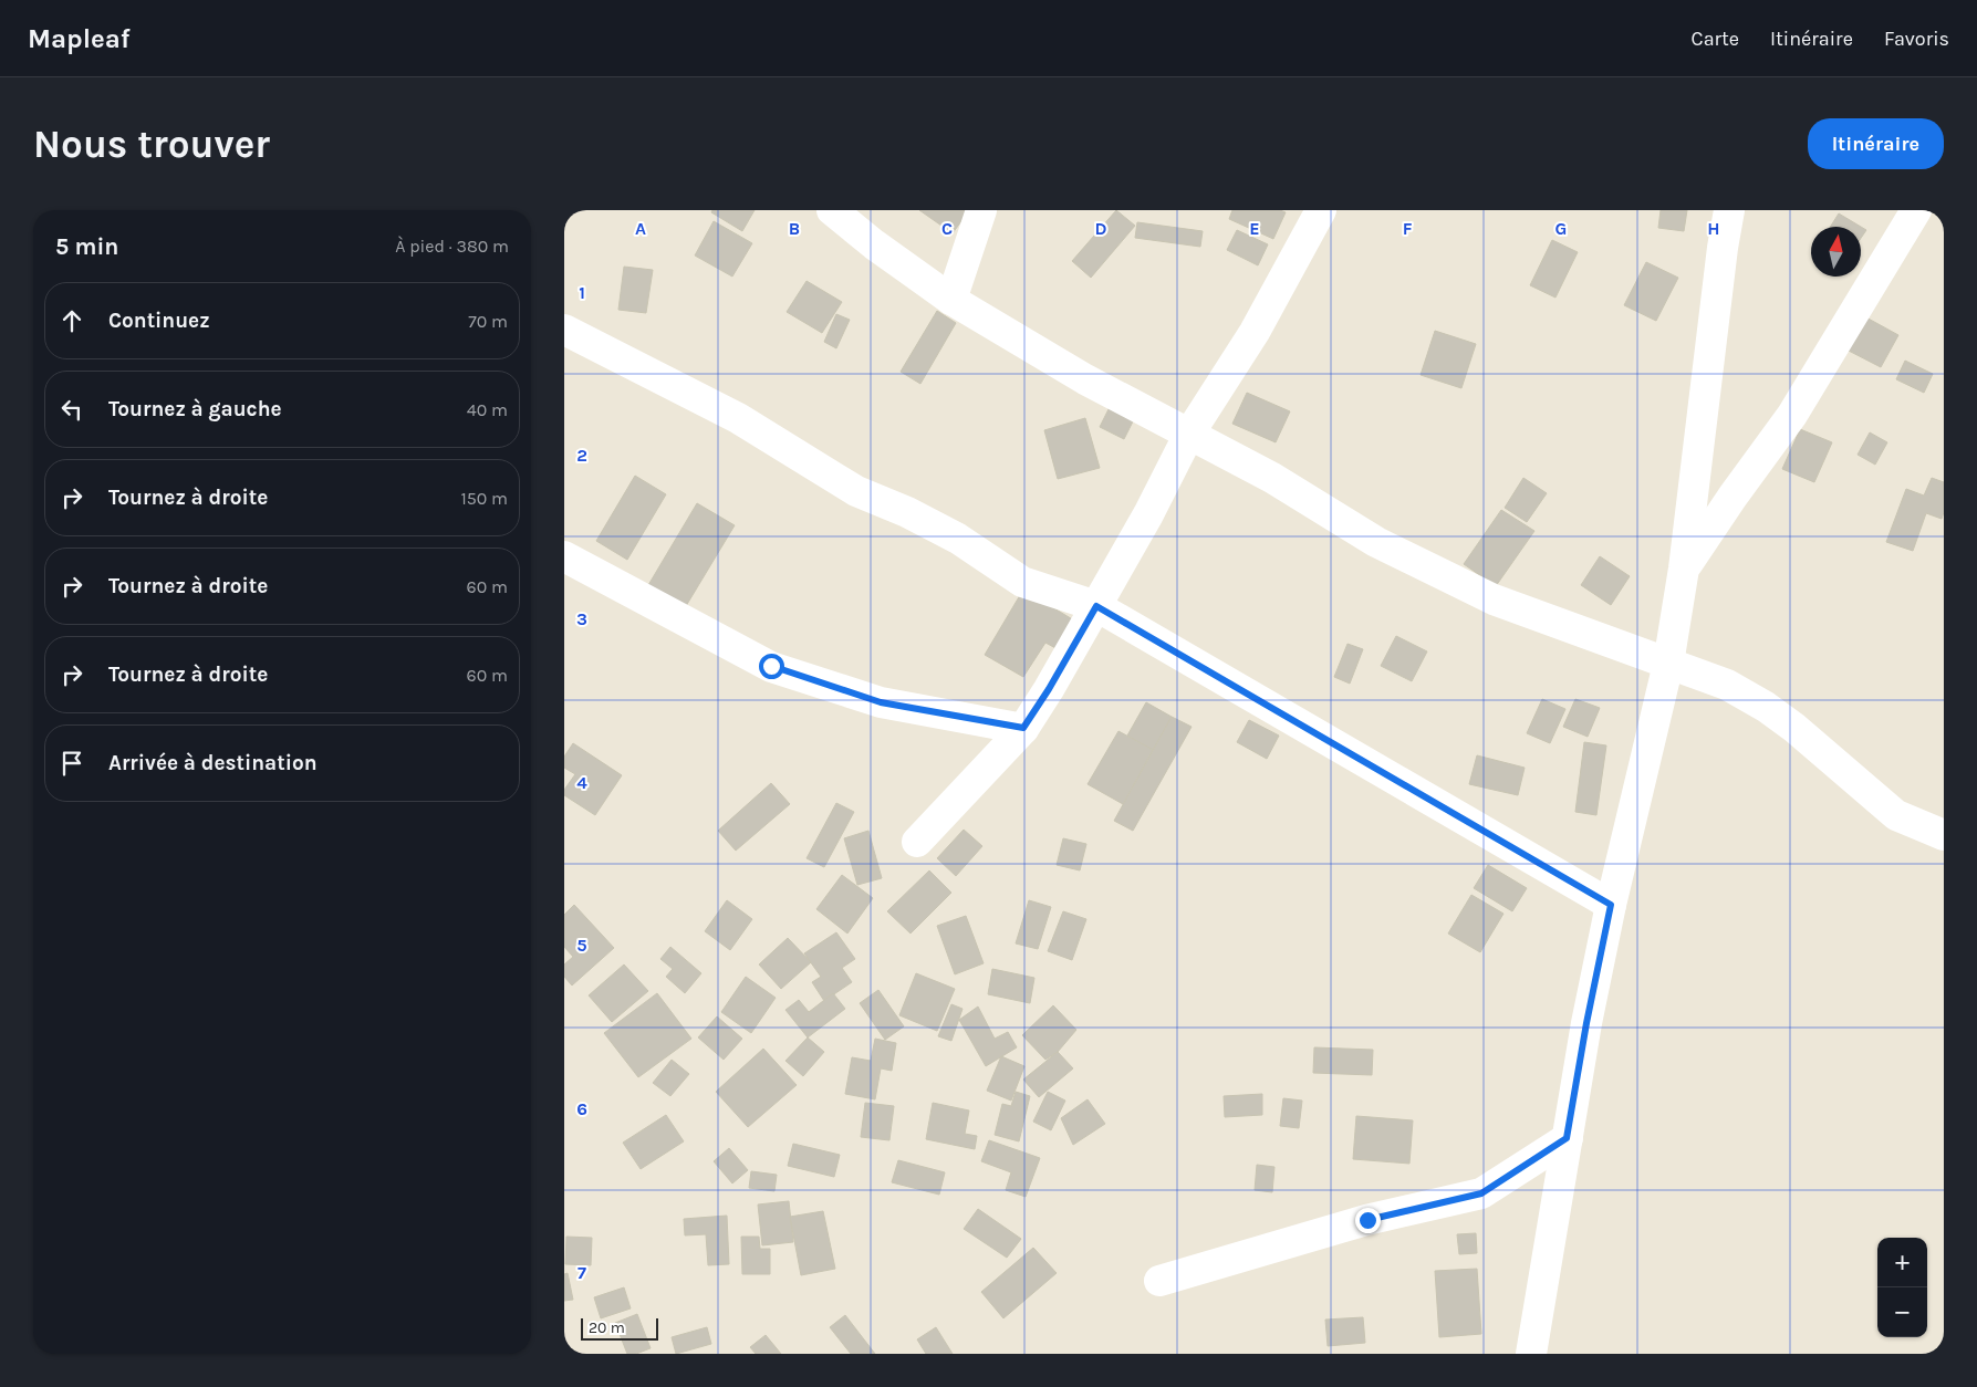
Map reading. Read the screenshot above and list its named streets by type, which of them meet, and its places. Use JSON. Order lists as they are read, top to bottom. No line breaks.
{"scale_bar":"20 m","north":"top","page":{"header":"Mapleaf","nav":["Carte","Itinéraire","Favoris"],"buttons":"Itinéraire","title":"Nous trouver","heading":["5 min","À pied · 380 m"],"list":[["Continuez","70 m"],["Tournez à gauche","40 m"],["Tournez à droite","150 m"],["Tournez à droite","60 m"],["Tournez à droite","60 m"],"Arrivée à destination"],"map_buttons":["+","−"],"scale":"20 m"},"grid":{"columns":["A","B","C","D","E","F","G","H"],"rows":["1","2","3","4","5","6","7"]}}
